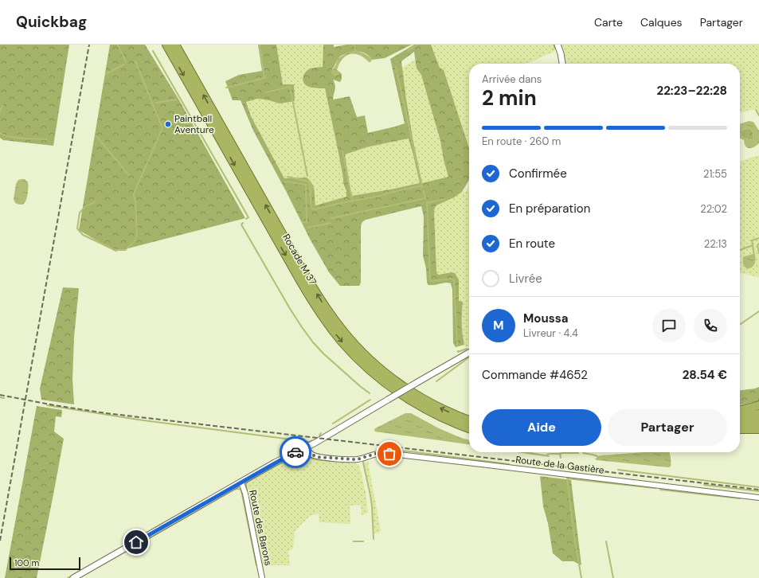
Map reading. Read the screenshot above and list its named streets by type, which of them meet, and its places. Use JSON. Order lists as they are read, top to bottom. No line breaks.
{"streets":{"highway":["Rocade M 37"],"street":["Route de la Gastière","Route des Barons"]},"places":["Paintball Aventure"],"scale_bar":"100 m","page":{"header":"Quickbag","nav":["Carte","Calques","Partager"],"heading":["2 min","Arrivée dans","22:23–22:28"],"panel":["Moussa","Livreur · 4.4","Commande #4652","28.54 €"],"bar":"En route · 260 m","list":[["Confirmée","21:55"],["En préparation","22:02"],["En route","22:13"],"Livrée"],"round":"M","buttons":["Aide","Partager"],"scale":"100 m"}}
